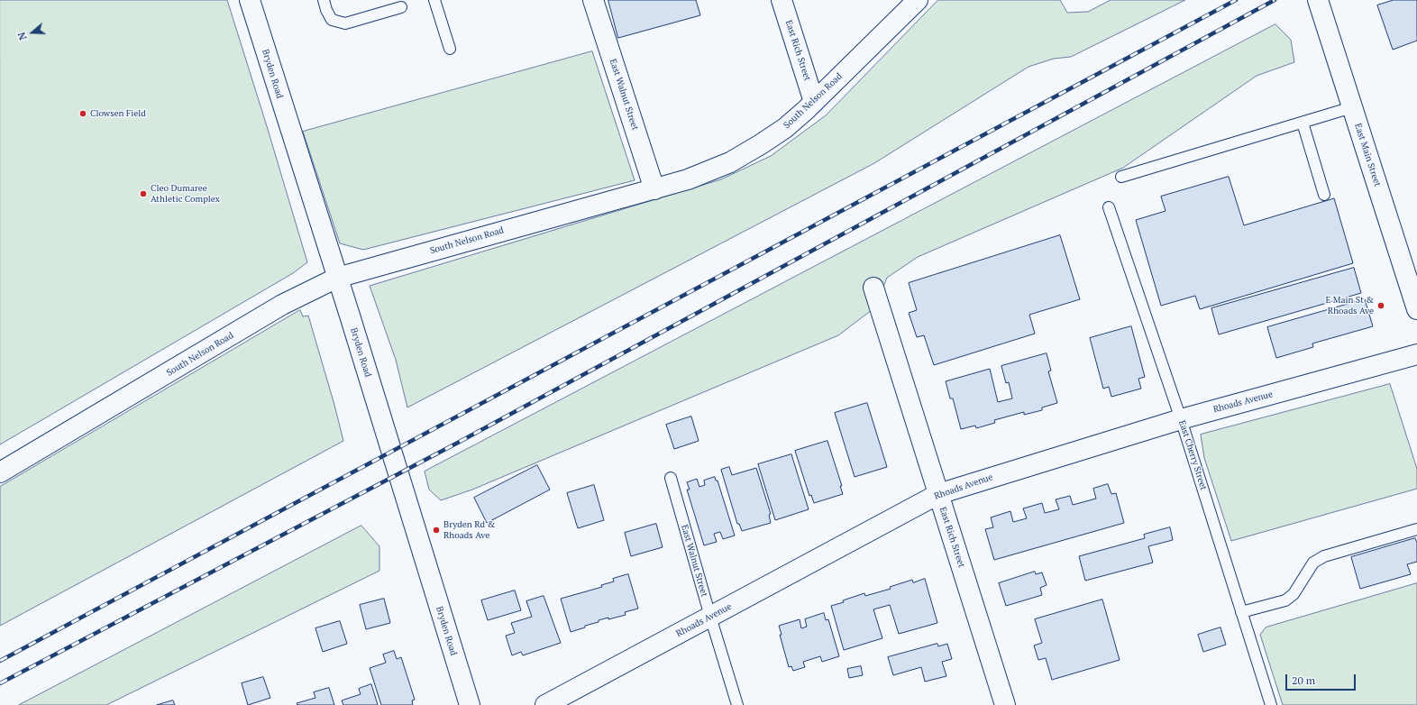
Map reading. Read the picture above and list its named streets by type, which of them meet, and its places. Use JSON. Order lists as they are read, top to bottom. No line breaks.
{"streets":{"street":["East Rich Street","Bryden Road","East Walnut Street","South Nelson Road","East Main Street","Rhoads Avenue"],"lane":["East Cherry Street"]},"crossings":[["East Rich Street","South Nelson Road"],["East Rich Street","Rhoads Avenue"],["Bryden Road","South Nelson Road"],["East Walnut Street","South Nelson Road"],["East Walnut Street","Rhoads Avenue"],["Rhoads Avenue","East Cherry Street"]],"places":["Clowsen Field","Cleo Dumaree Athletic Complex","E Main St & Rhoads Ave","Bryden Rd & Rhoads Ave"],"scale_bar":"20 m","north":"left"}
